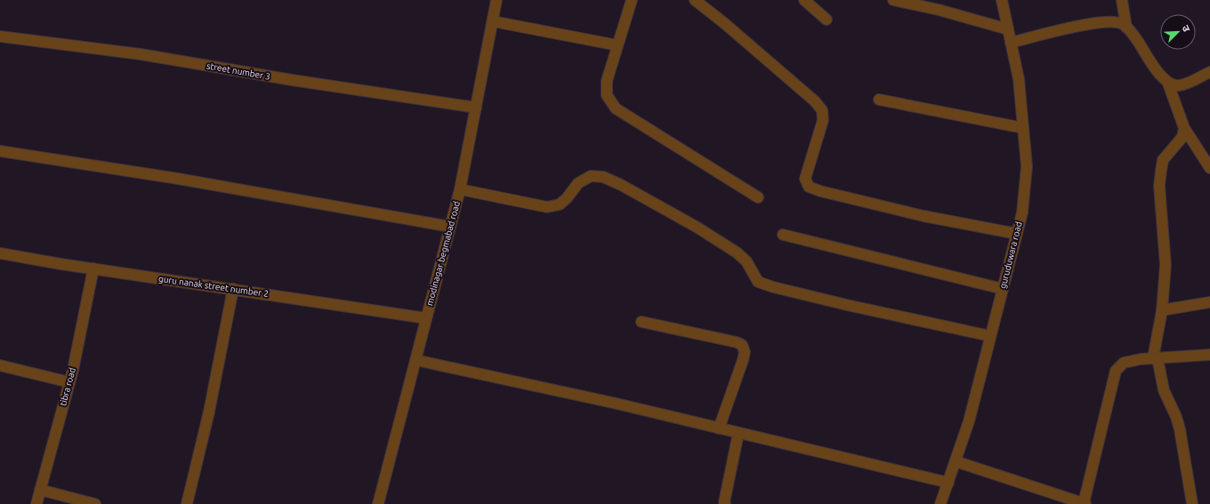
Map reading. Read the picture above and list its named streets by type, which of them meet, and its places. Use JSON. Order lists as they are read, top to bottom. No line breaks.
{"streets":{"street":["street number 3","modinagar begmabad road","guruduwara road","guru nanak street number 2","tibra road"]},"crossings":[["street number 3","modinagar begmabad road"],["modinagar begmabad road","guru nanak street number 2"],["guru nanak street number 2","tibra road"]],"north":"top right"}
